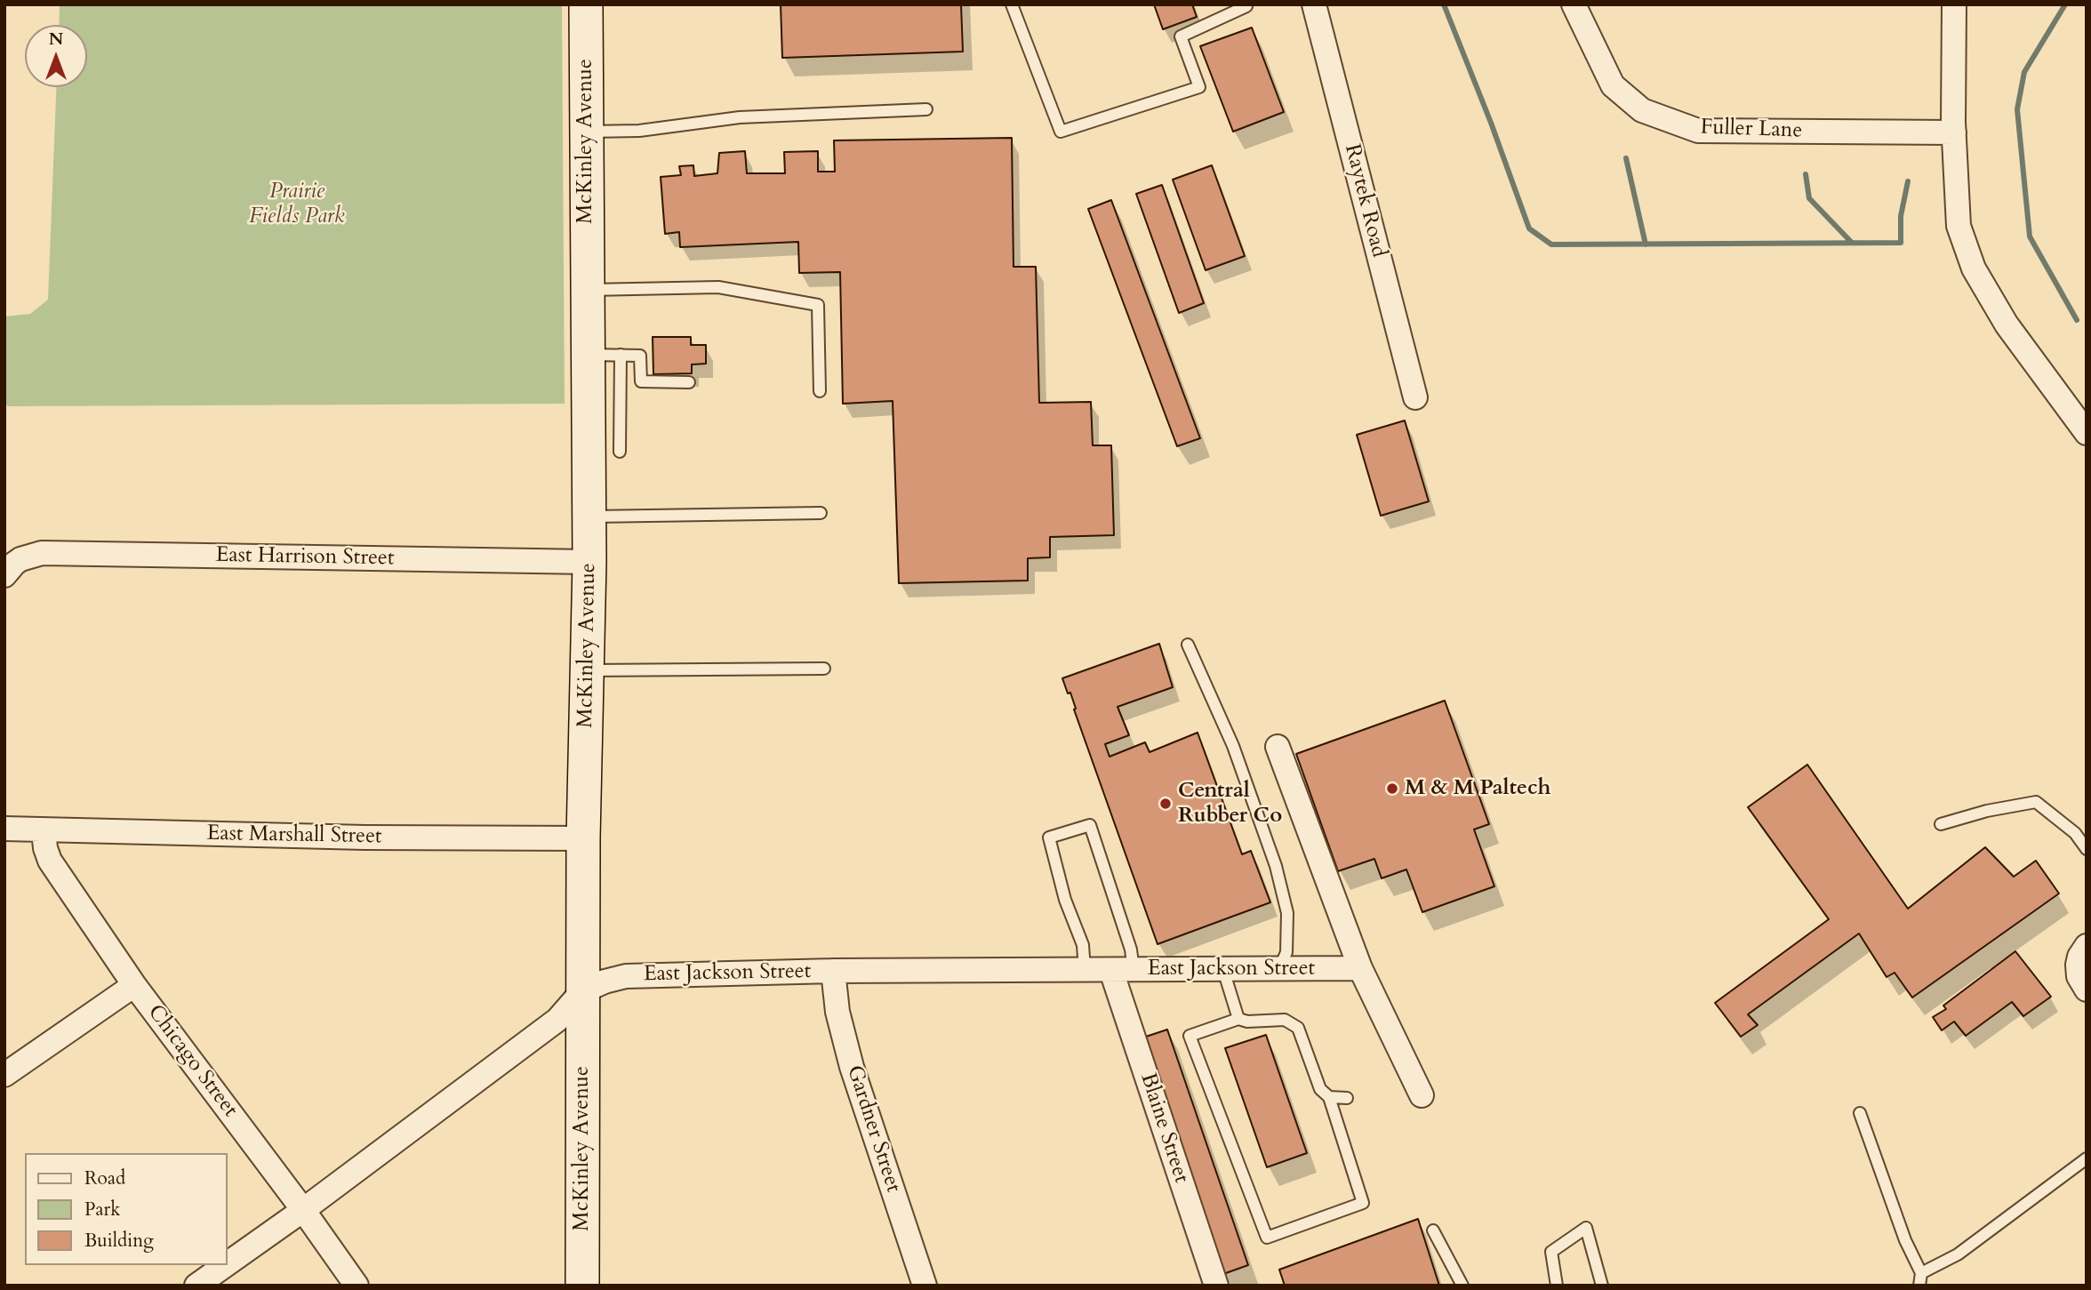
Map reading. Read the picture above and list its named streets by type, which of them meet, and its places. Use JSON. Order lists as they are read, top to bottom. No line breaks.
{"streets":{"street":["Fuller Lane","McKinley Avenue","Raytek Road","East Harrison Street","East Marshall Street","East Jackson Street","Chicago Street","Blaine Street","Gardner Street"]},"crossings":[["McKinley Avenue","East Harrison Street"],["McKinley Avenue","East Marshall Street"],["McKinley Avenue","East Jackson Street"],["East Marshall Street","Chicago Street"],["East Jackson Street","Chicago Street"],["East Jackson Street","Blaine Street"],["East Jackson Street","Gardner Street"]],"parks":["Prairie Fields Park"],"places":["M & M Paltech","Central Rubber Co"],"legend":["Road","Park","Building"],"north":"top"}
